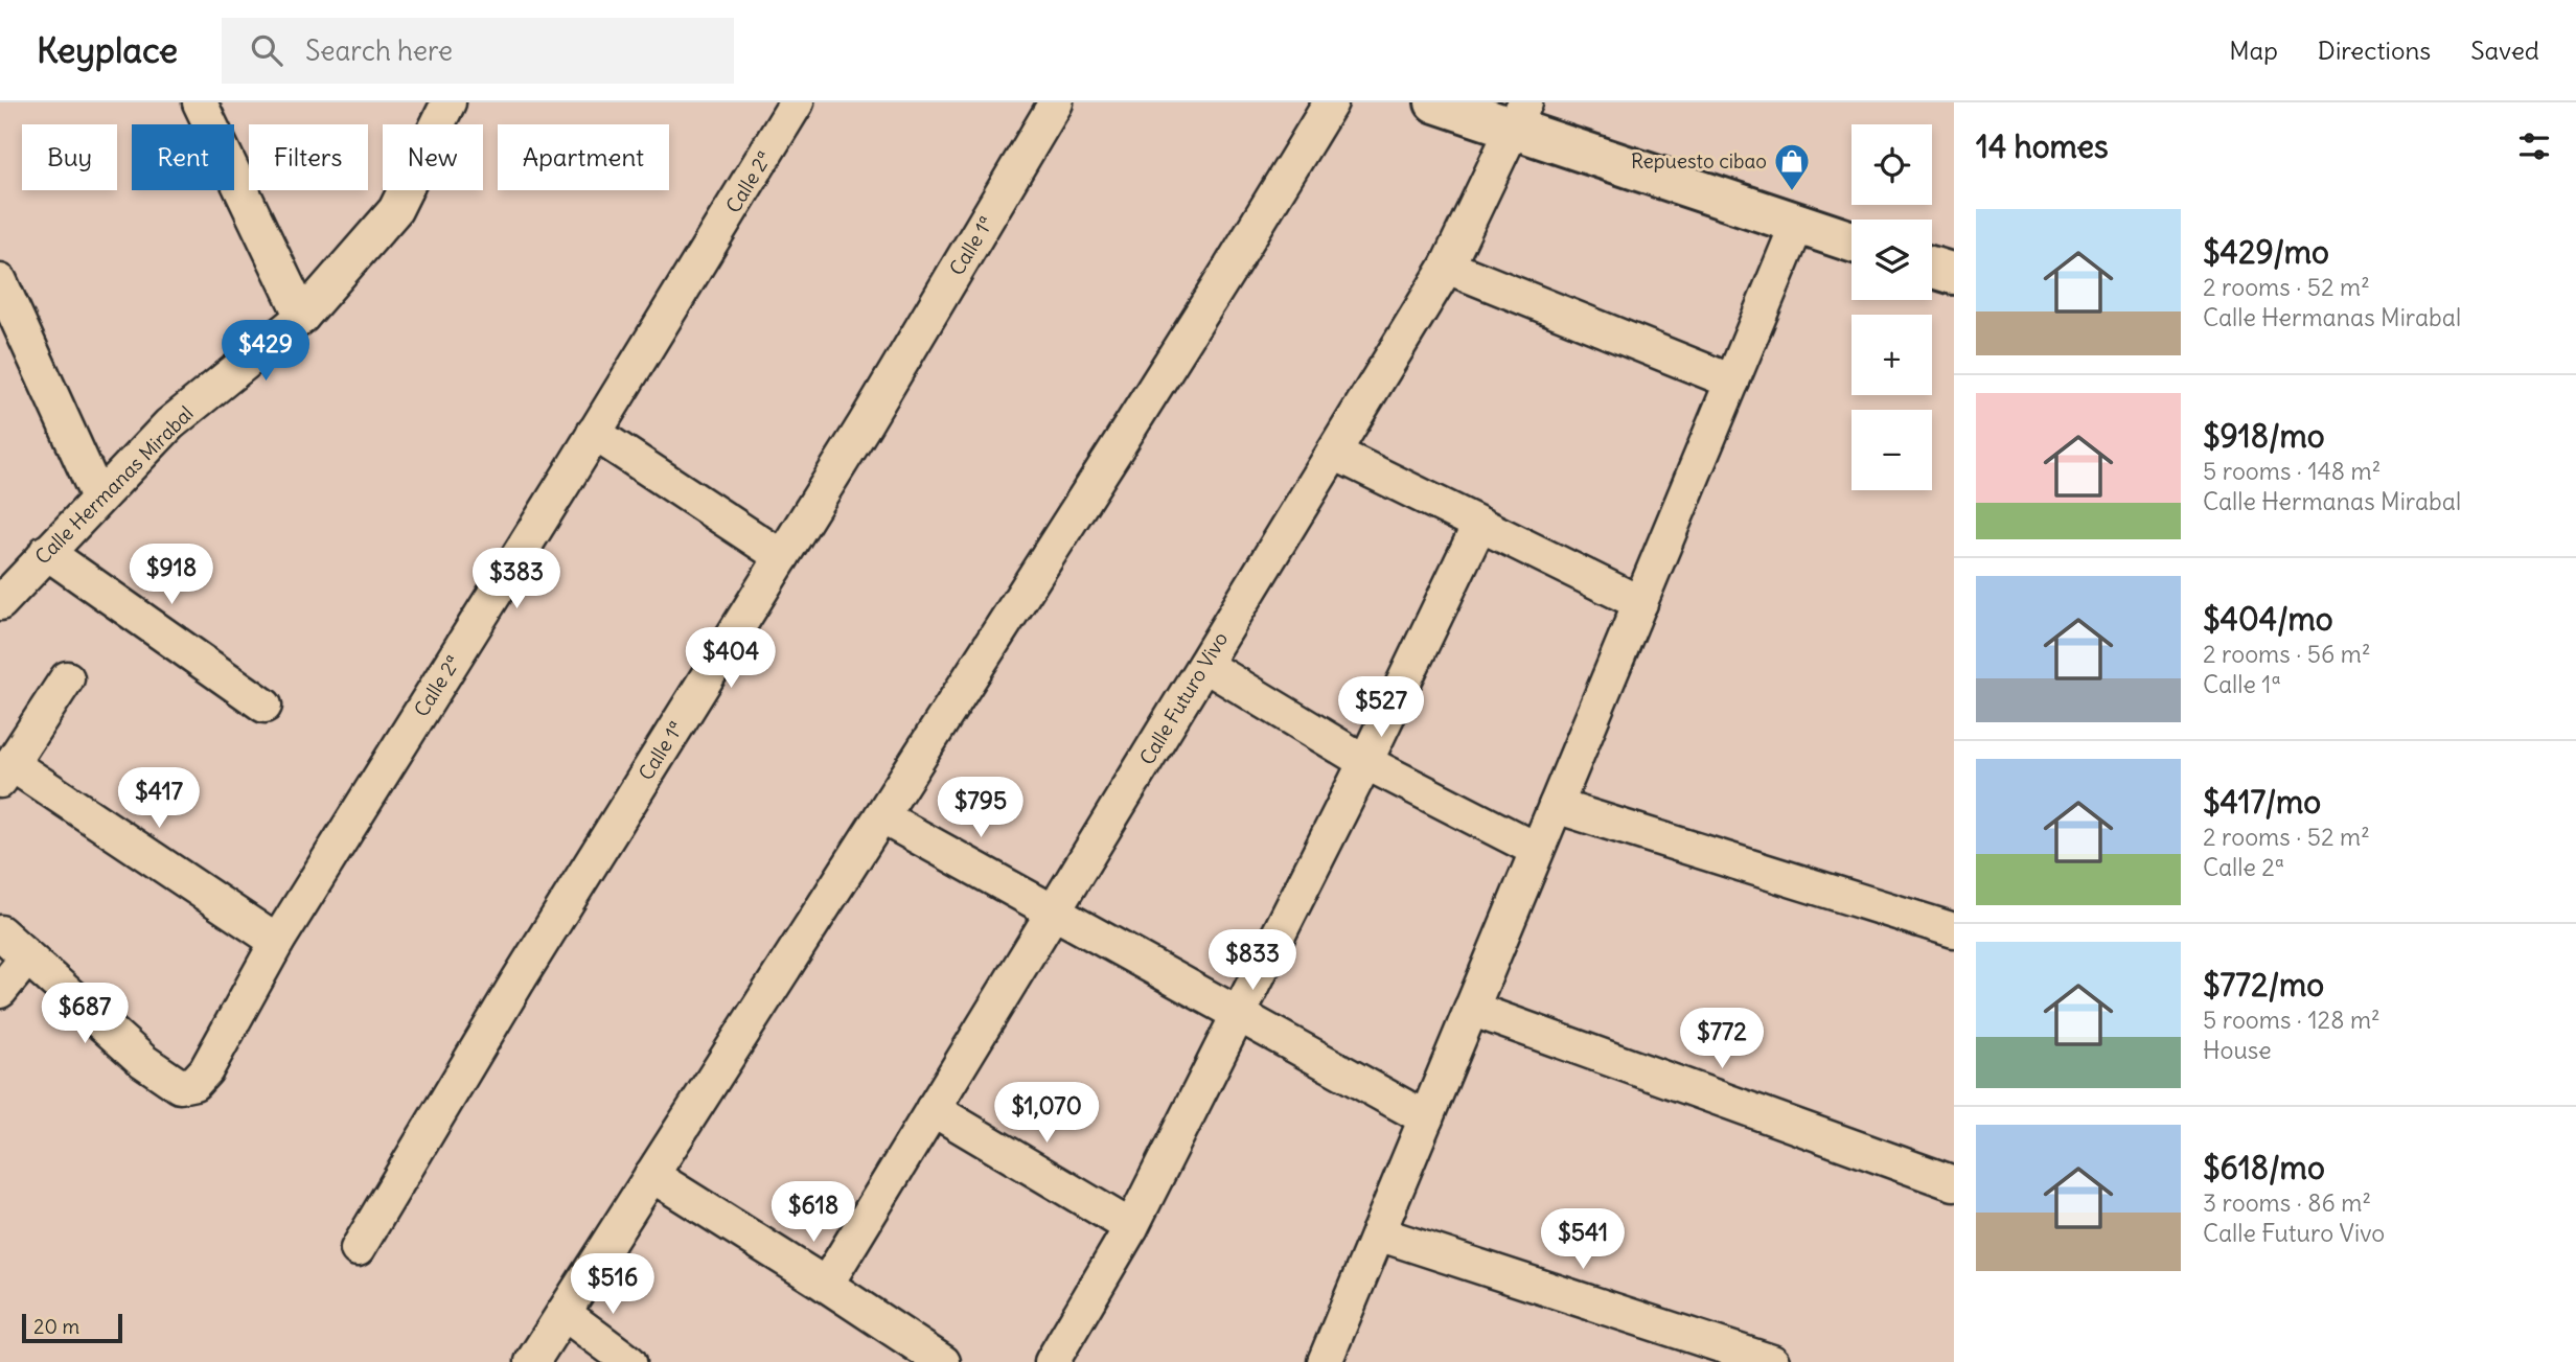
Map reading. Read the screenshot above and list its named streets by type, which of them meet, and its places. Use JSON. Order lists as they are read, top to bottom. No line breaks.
{"streets":{"street":["Calle 2ª","Calle 1ª","Calle Hermanas Mirabal","Calle Futuro Vivo"]},"places":{"shop":["Repuesto cibao"]},"scale_bar":"20 m","page":{"header":"Keyplace","search":"Search here","nav":["Map","Directions","Saved"],"heading":"14 homes","map_buttons":["+","−"],"chip":["Buy","Rent","Filters","New","Apartment"],"list":[{"name":"$429/mo","note":"2 rooms · 52 m² · Calle Hermanas Mirabal"},{"name":"$918/mo","note":"5 rooms · 148 m² · Calle Hermanas Mirabal"},{"name":"$404/mo","note":"2 rooms · 56 m² · Calle 1ª"},{"name":"$417/mo","note":"2 rooms · 52 m² · Calle 2ª"},{"name":"$772/mo","note":"5 rooms · 128 m² · House"},{"name":"$618/mo","note":"3 rooms · 86 m² · Calle Futuro Vivo"}],"price":["$429","$918","$383","$404","$527","$417","$795","$833","$687","$772","$1,070","$618","$541","$516"],"scale":"20 m"}}
